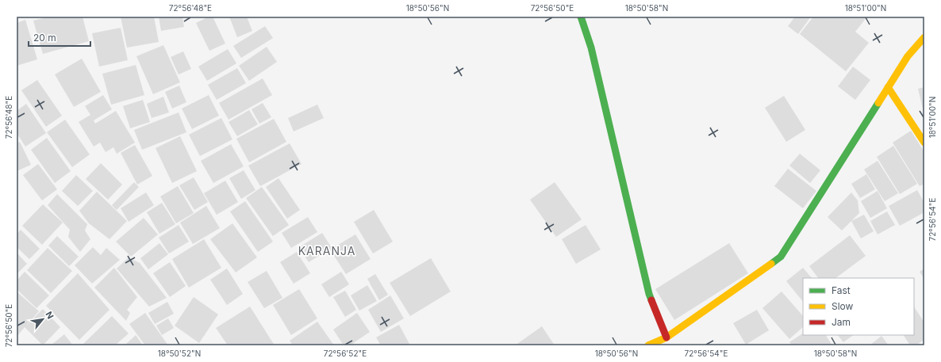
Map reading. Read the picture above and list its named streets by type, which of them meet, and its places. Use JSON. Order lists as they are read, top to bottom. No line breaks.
{"districts":["KARANJA"],"legend":["Fast","Slow","Jam"],"scale_bar":"20 m","north":"top right","coordinates":["72°56'48\"E","18°50'56\"N","72°56'50\"E","18°50'58\"N","18°51'00\"N","72°56'54\"E","18°50'52\"N","72°56'52\"E"]}
